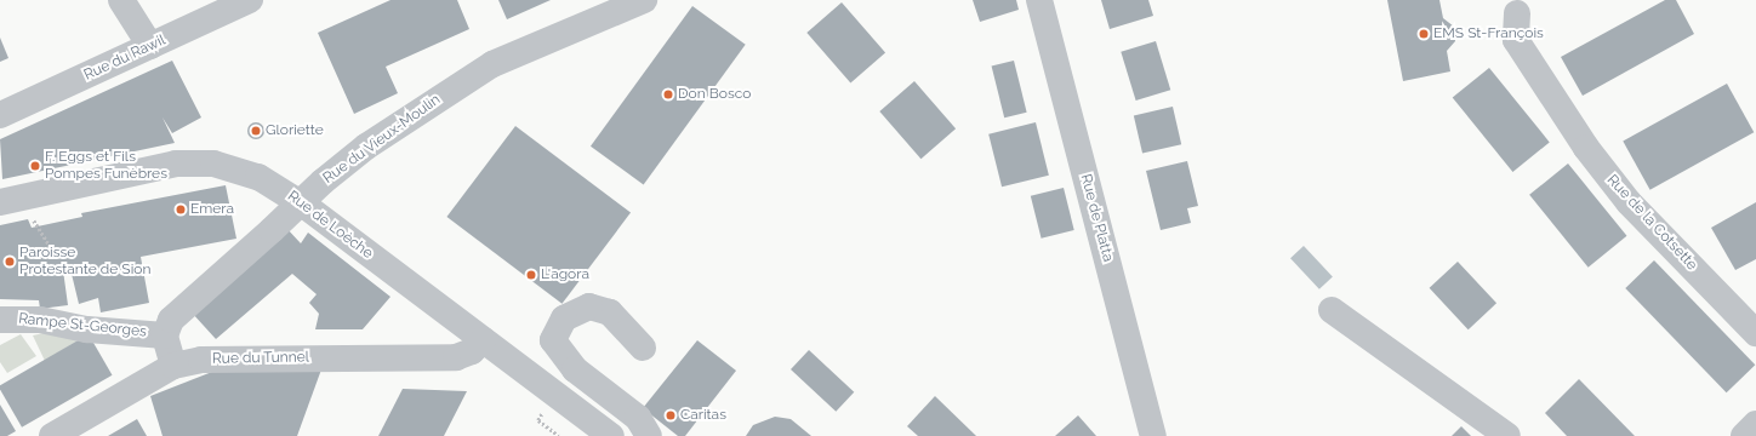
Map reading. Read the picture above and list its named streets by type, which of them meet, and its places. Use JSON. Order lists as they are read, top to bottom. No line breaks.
{"streets":{"street":["Rue du Rawil","Rue du Vieux-Moulin","Rue de Platta","Rue de la Cotsette","Rue de Loèche","Rampe St-Georges","Rue du Tunnel"]},"crossings":[["Rue du Vieux-Moulin","Rampe St-Georges"],["Rue de Loèche","Rue du Tunnel"]],"places":["EMS St-François","Don Bosco","Gloriette","F. Eggs et Fils Pompes Funèbres","Emera","Paroisse Protestante de Sion","L'agora","Caritas"]}
